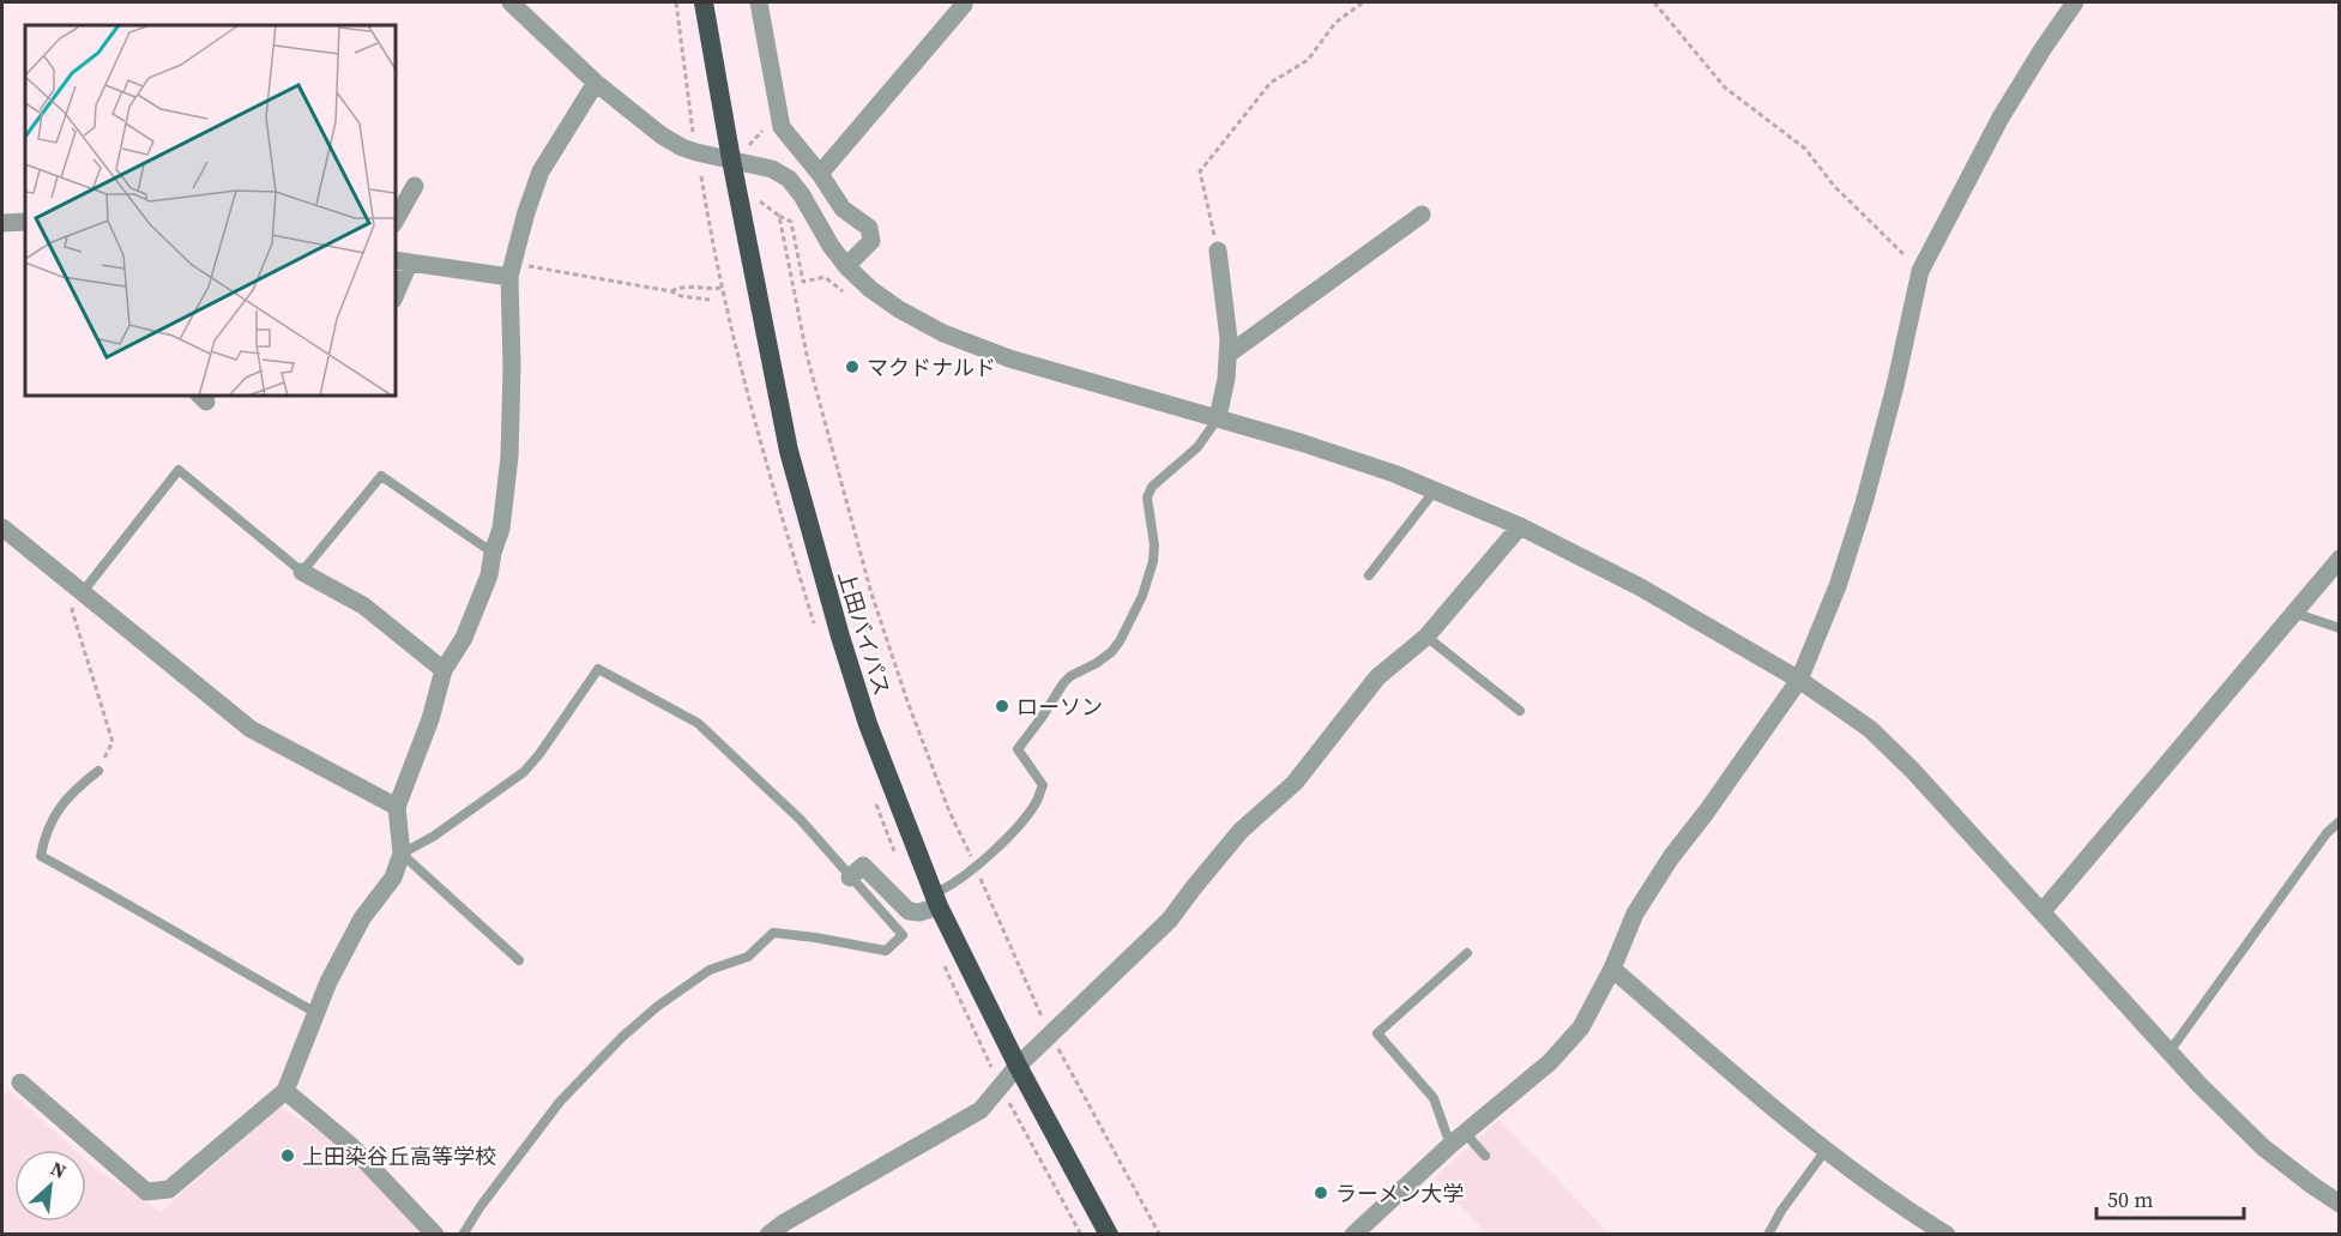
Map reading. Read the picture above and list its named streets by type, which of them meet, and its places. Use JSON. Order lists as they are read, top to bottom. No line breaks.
{"streets":{"highway":["上田バイパス"]},"places":["マクドナルド","ローソン","上田染谷丘高等学校","ラーメン大学"],"scale_bar":"50 m","north":"top right"}
